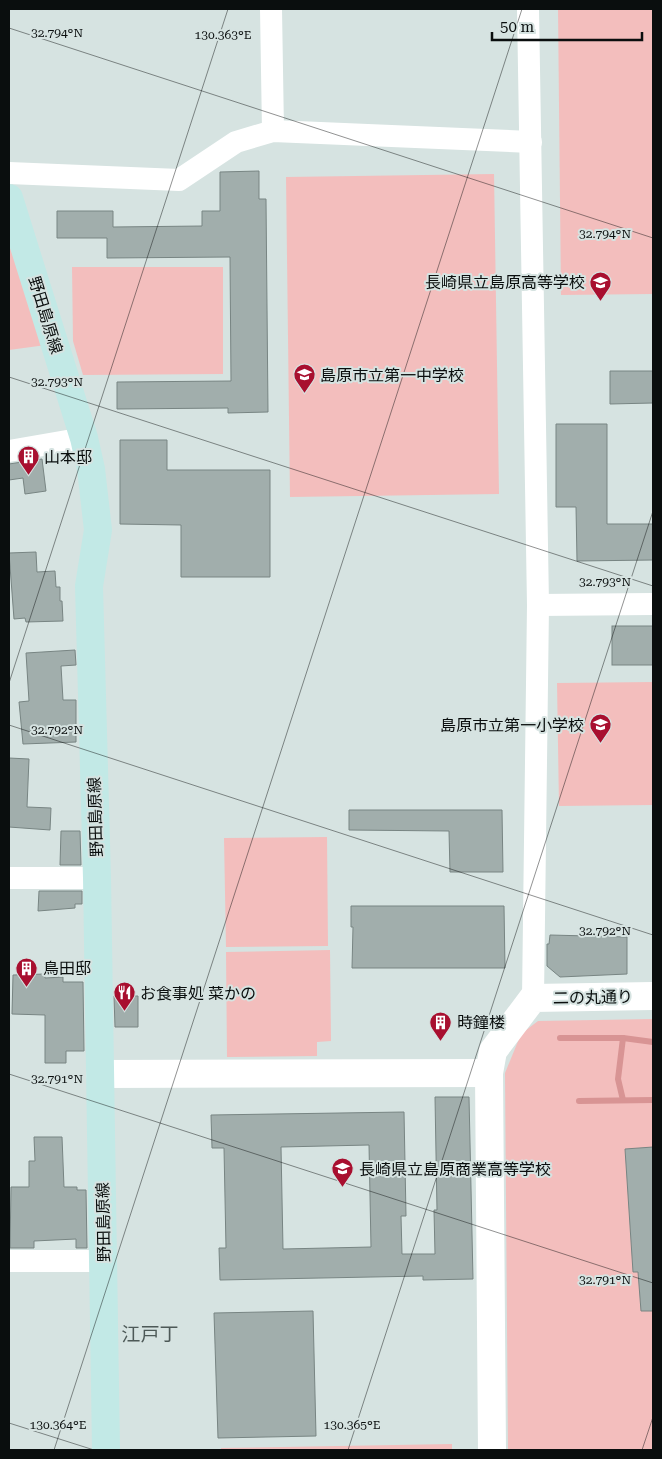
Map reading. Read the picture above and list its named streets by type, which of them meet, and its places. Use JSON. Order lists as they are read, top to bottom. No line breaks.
{"streets":{"main road":["野田島原線"],"street":["二の丸通り"]},"districts":["江戸丁"],"places":{"school or university":["長崎県立島原高等学校","島原市立第一中学校","島原市立第一小学校","長崎県立島原商業高等学校"],"building":["山本邸","鳥田邸","時鐘楼"],"restaurant":["お食事処 菜かの"]},"scale_bar":"50 m","coordinates":["32.794°N","130.363°E","32.793°N","32.792°N","32.791°N","130.364°E","130.365°E"]}
